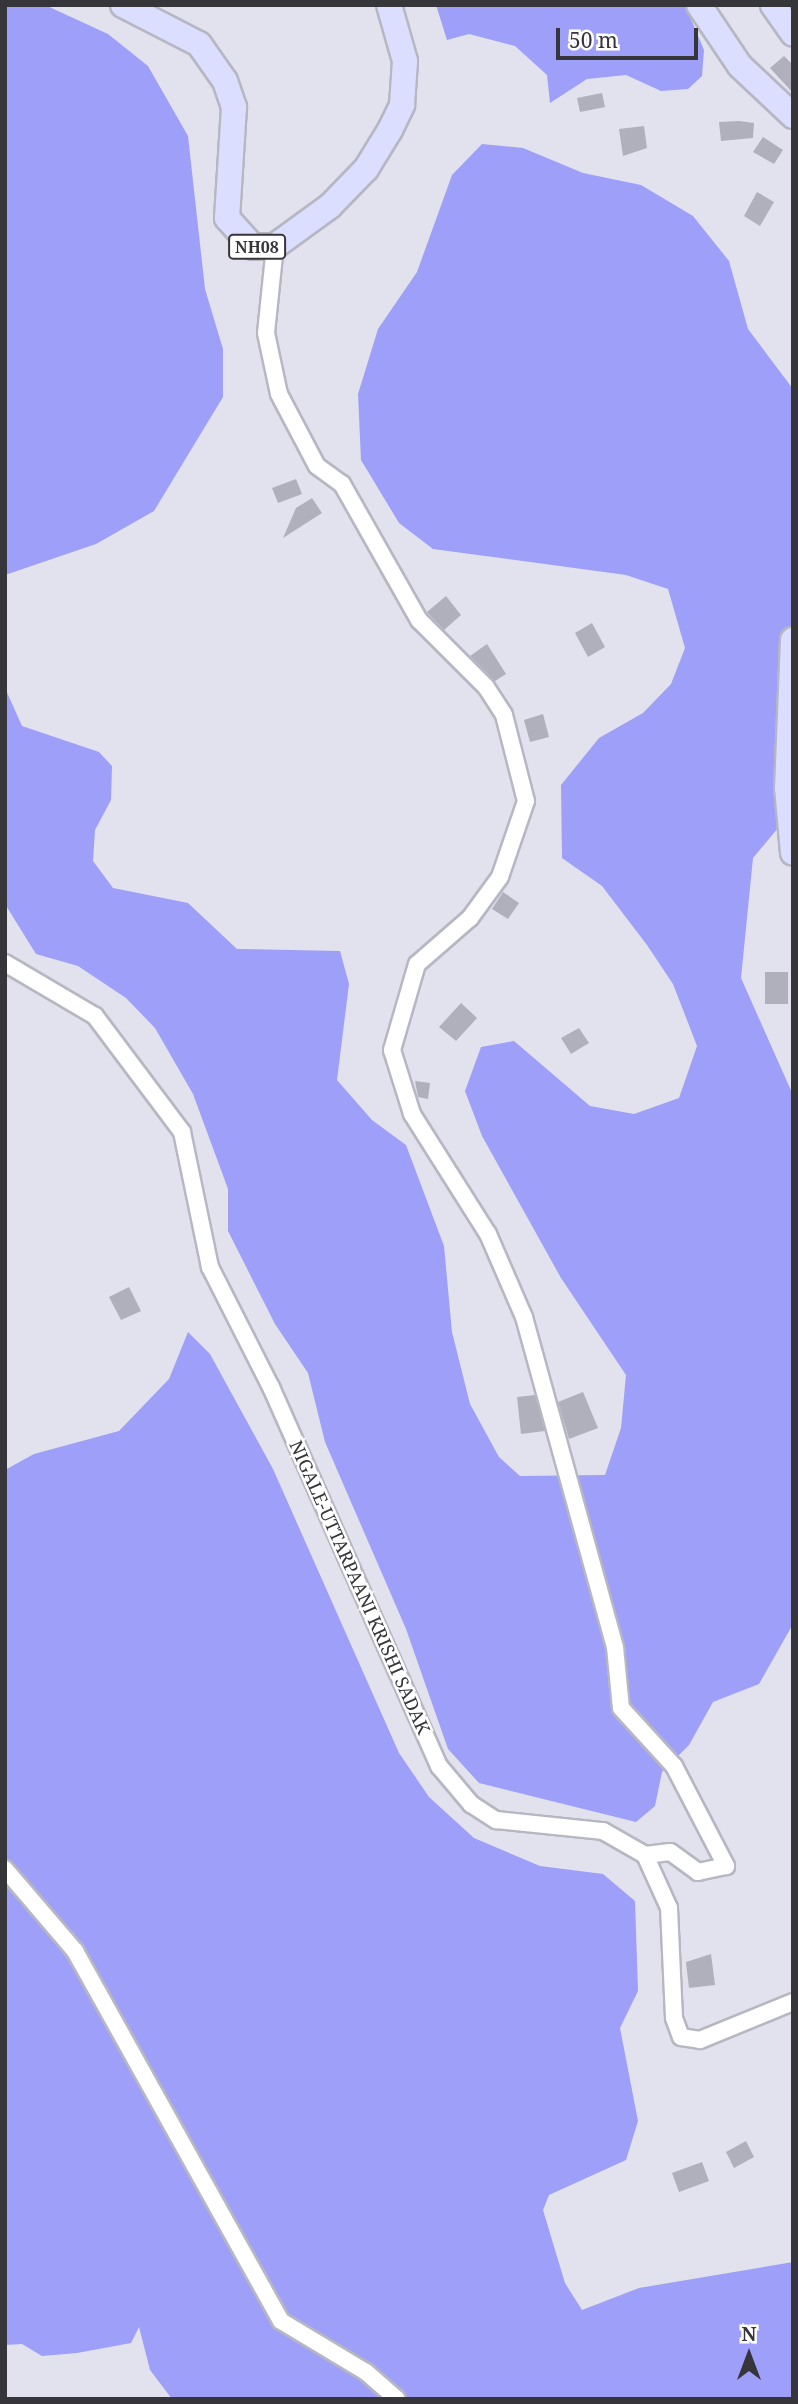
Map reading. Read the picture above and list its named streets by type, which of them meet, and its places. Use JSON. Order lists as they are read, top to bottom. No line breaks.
{"streets":{"main road":["NH08"],"street":["NIGALE-UTTARPAANI KRISHI SADAK"]},"scale_bar":"50 m","north":"top"}
